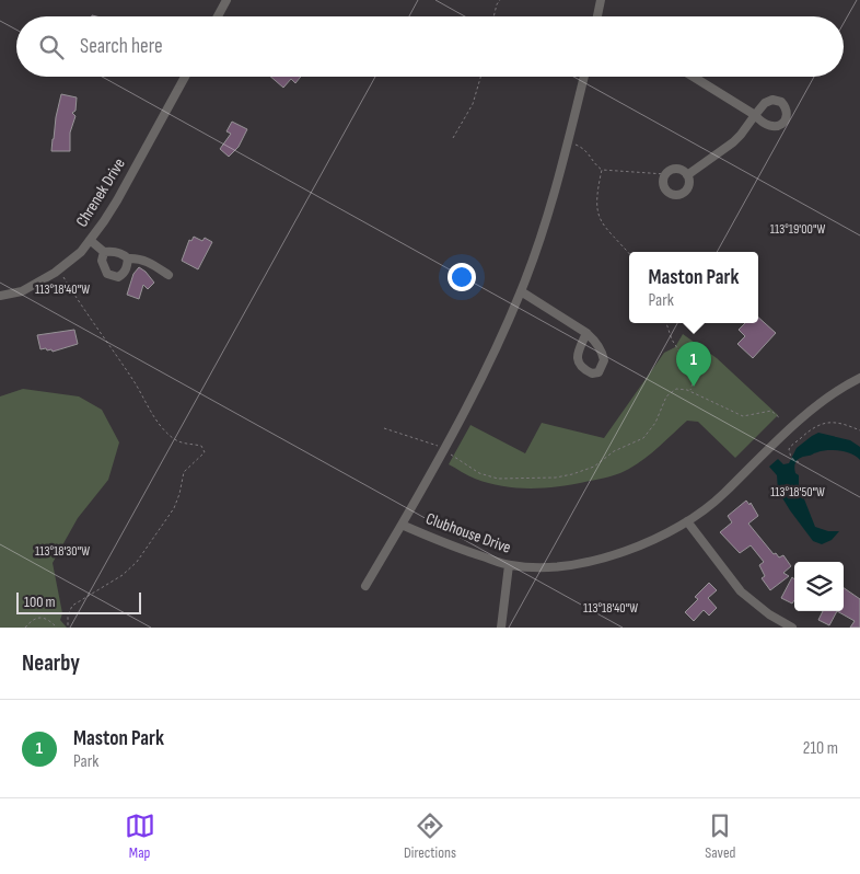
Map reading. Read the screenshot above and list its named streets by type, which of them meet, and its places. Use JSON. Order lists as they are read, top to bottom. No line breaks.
{"streets":{"street":["Chrenek Drive","Clubhouse Drive"]},"scale_bar":"100 m","page":{"search":"Search here","popup":["Maston Park","Park"],"pins":"1","scale":"100 m","heading":"Nearby","list":[{"mark":"1","name":"Maston Park","note":"Park","value":"210 m"}],"nav":["Map","Directions","Saved"]},"coordinates":["113°19'00\"W","113°18'40\"W","113°18'50\"W","113°18'30\"W"]}
